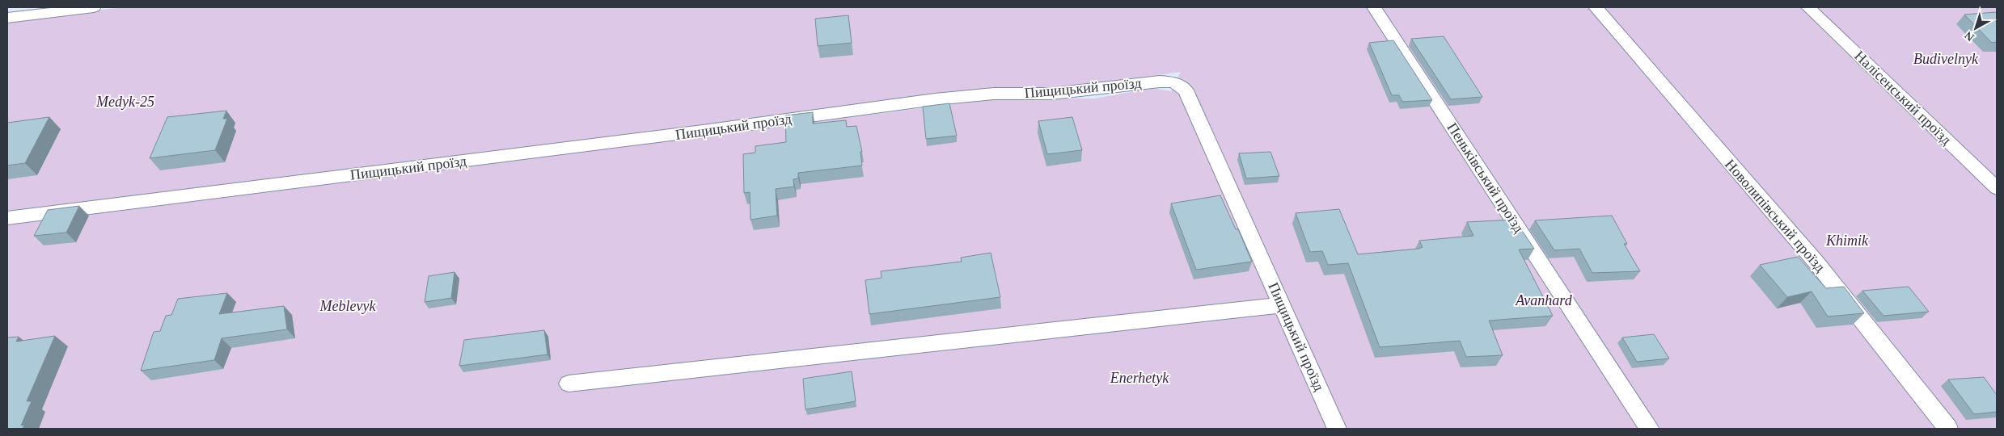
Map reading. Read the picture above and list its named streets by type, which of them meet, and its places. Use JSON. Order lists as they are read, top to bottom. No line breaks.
{"streets":{"lane":["Пищицький проїзд","Налісенський проїзд","Пеньківський проїзд","Новолипівський проїзд"]},"parks":["Budivelnyk","Medyk-25","Khimik","Avanhard","Meblevyk","Enerhetyk"],"north":"bottom left"}
